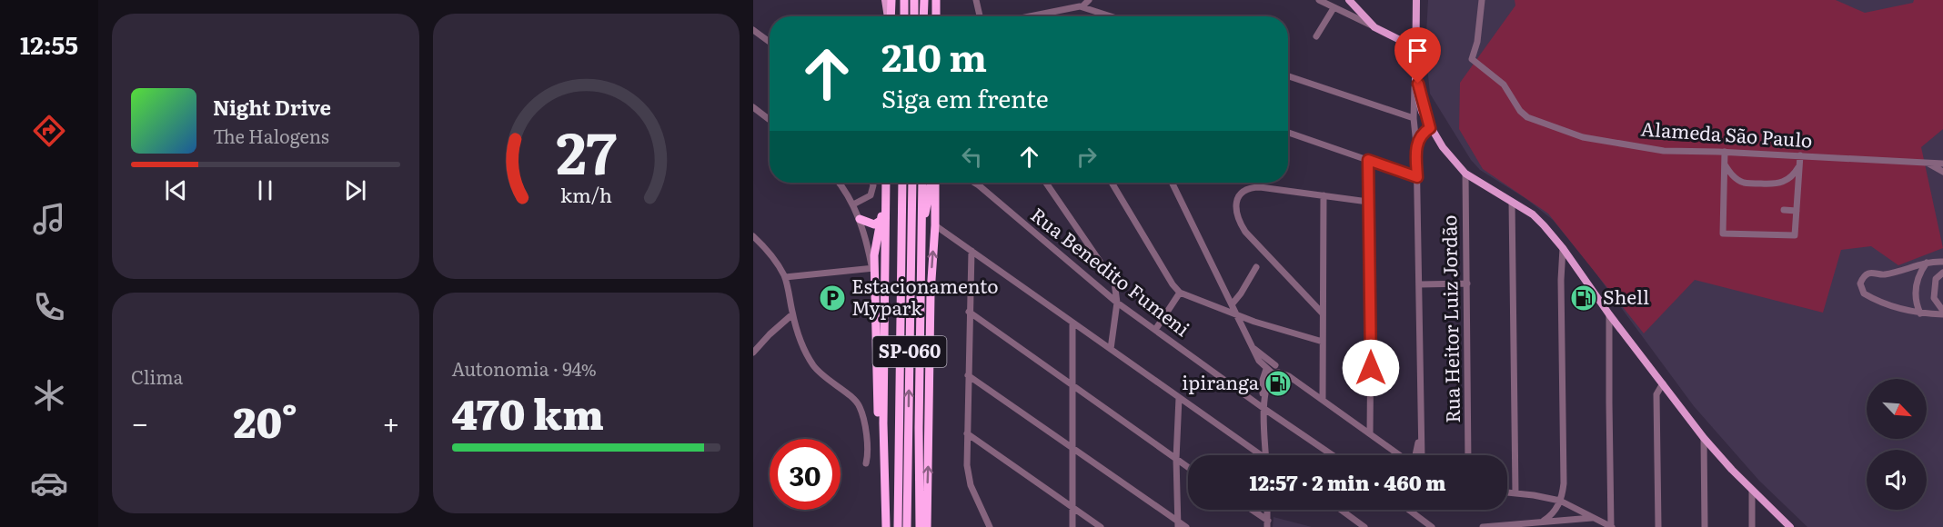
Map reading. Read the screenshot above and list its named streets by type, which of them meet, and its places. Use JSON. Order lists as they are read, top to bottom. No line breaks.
{"streets":{"highway":["SP-060"],"street":["Alameda São Paulo","Rua Benedito Fumeni","Rua Heitor Luiz Jordão"]},"places":{"parking":["Estacionamento Mypark"],"fuel station":["Shell","ipiranga"]},"north":"bottom right","page":{"tabs":"12:55","turn":["210 m","Siga em frente"],"song":["Night Drive","The Halogens"],"tile":["Clima",["Autonomia · 94%","470 km"]],"heat":["−","20°","+"],"limit":"30","trip":"12:57 · 2 min · 460 m","gauge":["27","km/h"]}}
